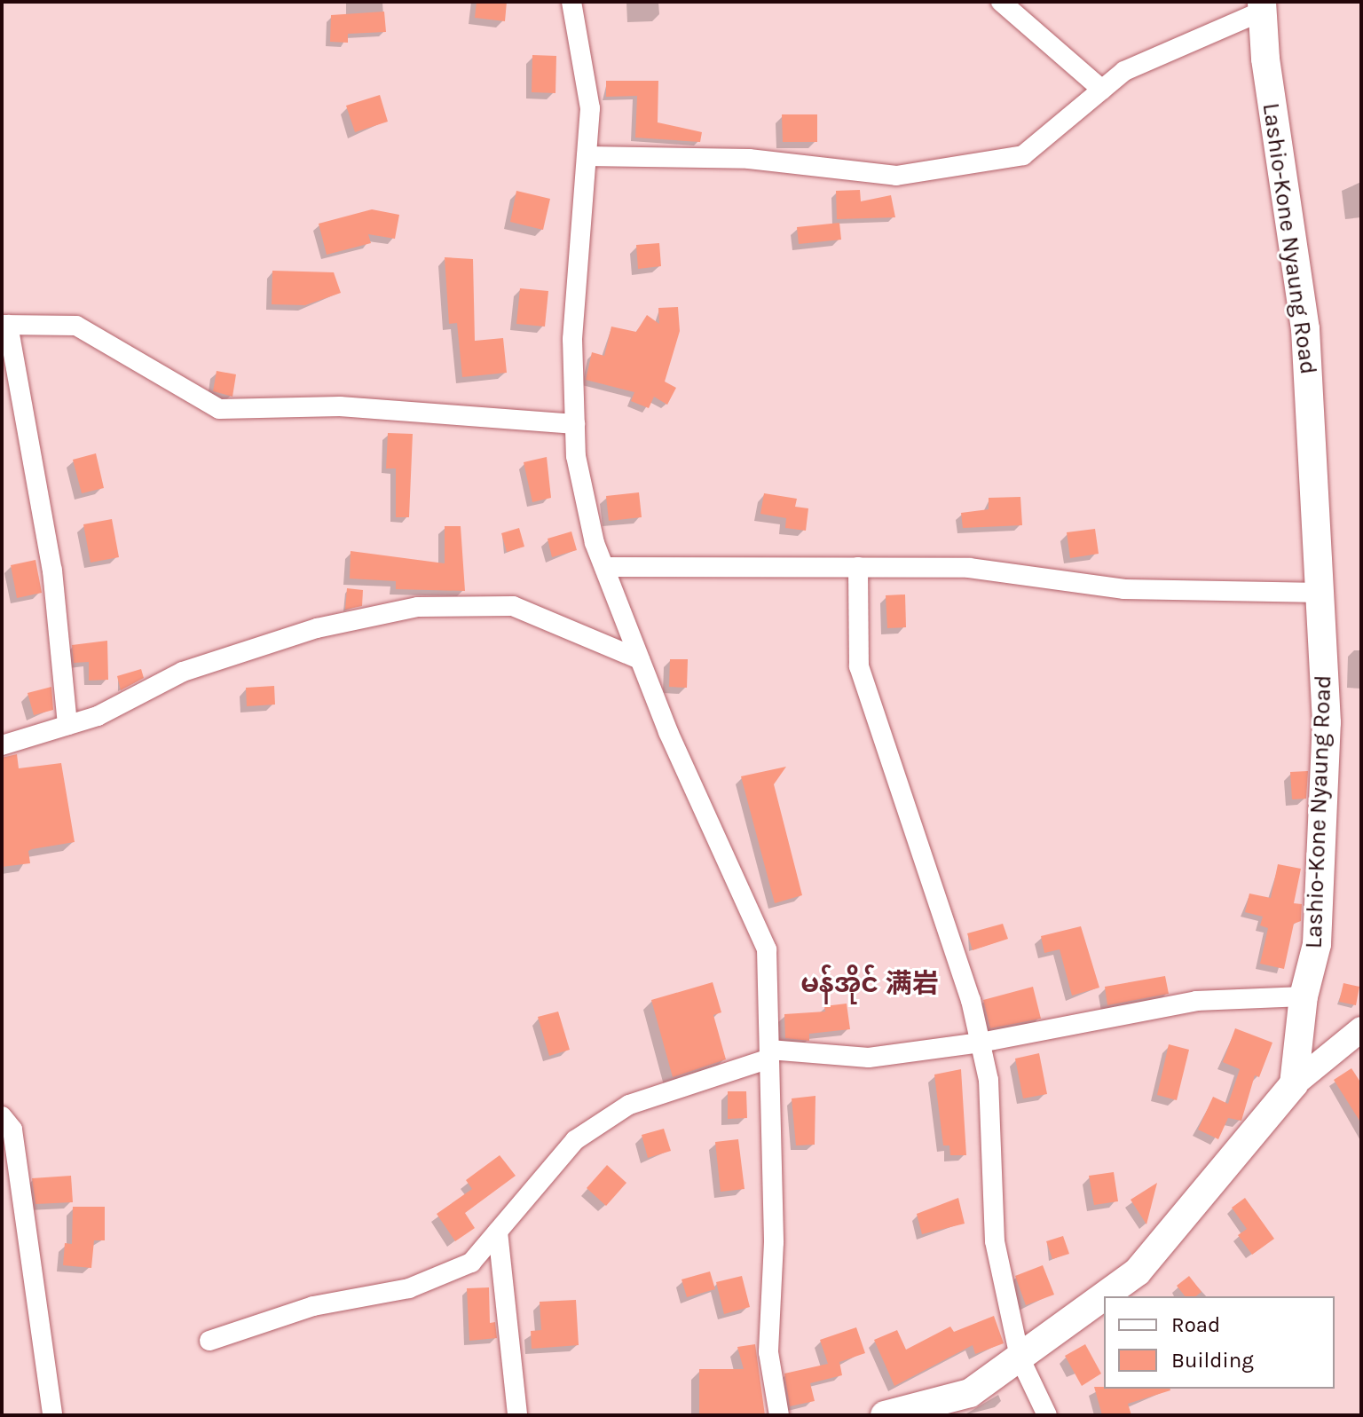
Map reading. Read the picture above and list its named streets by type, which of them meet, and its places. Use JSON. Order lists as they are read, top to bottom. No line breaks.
{"streets":{"main road":["Lashio-Kone Nyaung Road"]},"districts":["မန်အိုင် 满岩"],"legend":["Road","Building"]}
